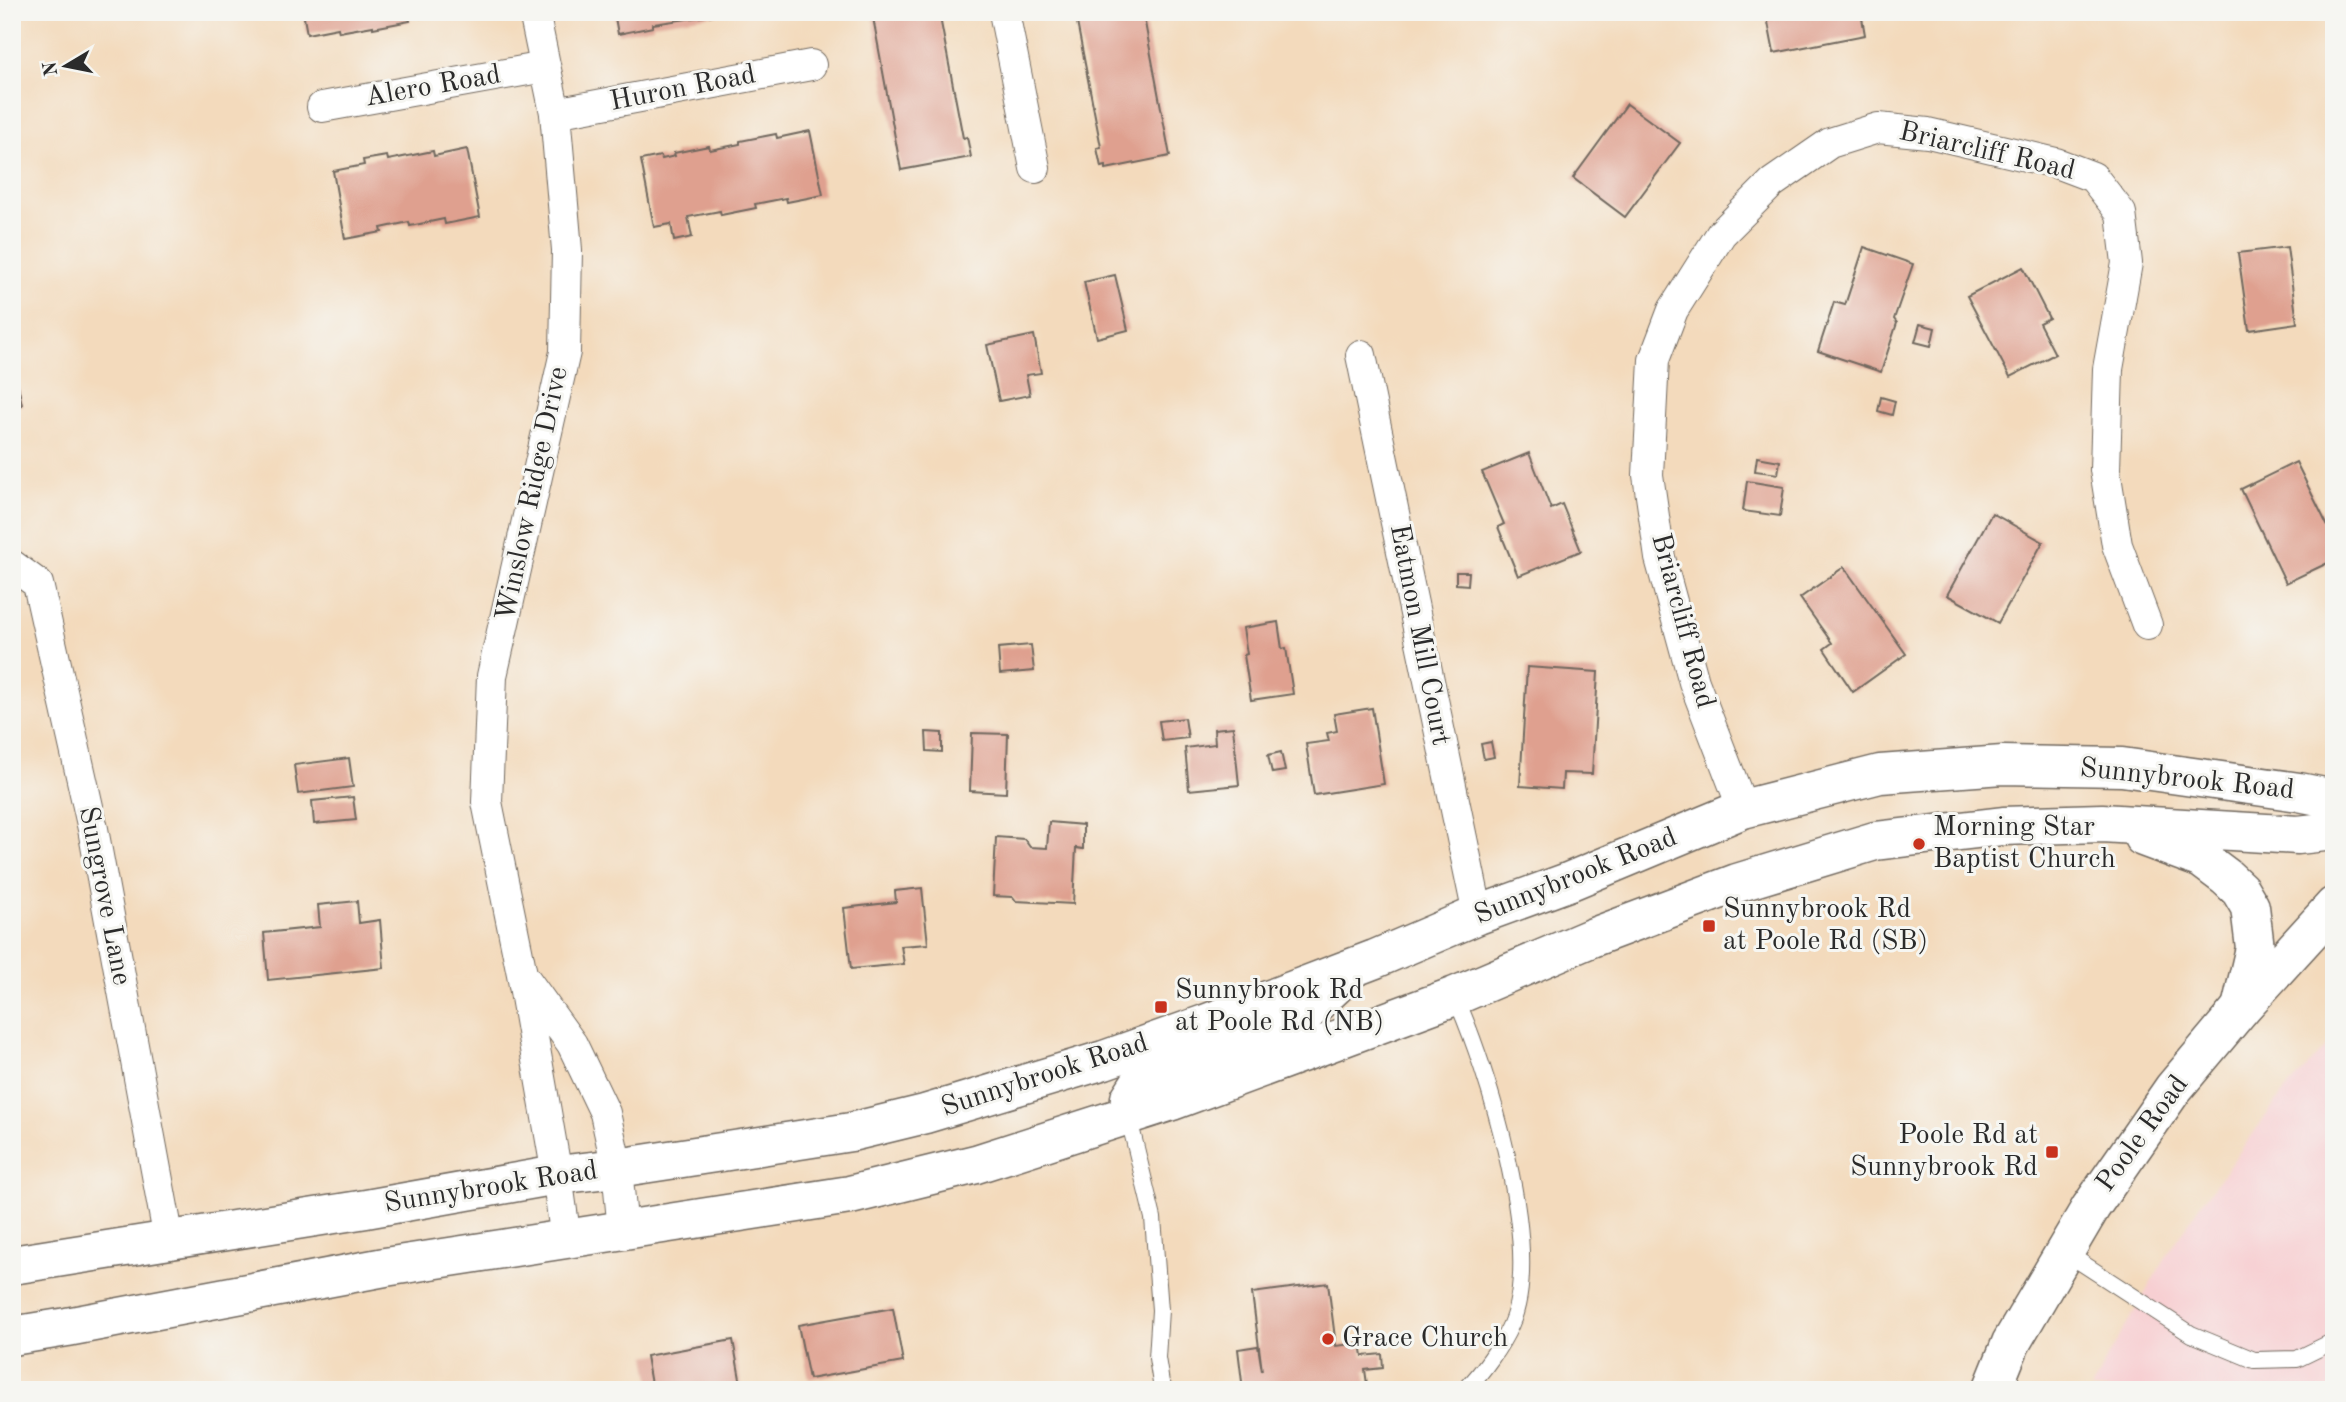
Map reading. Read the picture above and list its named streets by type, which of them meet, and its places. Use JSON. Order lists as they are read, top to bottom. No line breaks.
{"streets":{"main road":["Sunnybrook Road","Poole Road"],"street":["Alero Road","Huron Road","Briarcliff Road","Winslow Ridge Drive","Eatmon Mill Court","Sungrove Lane"]},"crossings":[["Alero Road","Winslow Ridge Drive"],["Huron Road","Winslow Ridge Drive"],["Briarcliff Road","Sunnybrook Road"],["Winslow Ridge Drive","Sunnybrook Road"],["Eatmon Mill Court","Sunnybrook Road"],["Sunnybrook Road","Sungrove Lane"]],"places":{"other":["Morning Star Baptist Church","Grace Church"],"transit":["Sunnybrook Rd at Poole Rd (SB)","Sunnybrook Rd at Poole Rd (NB)","Poole Rd at Sunnybrook Rd"]},"north":"left"}
